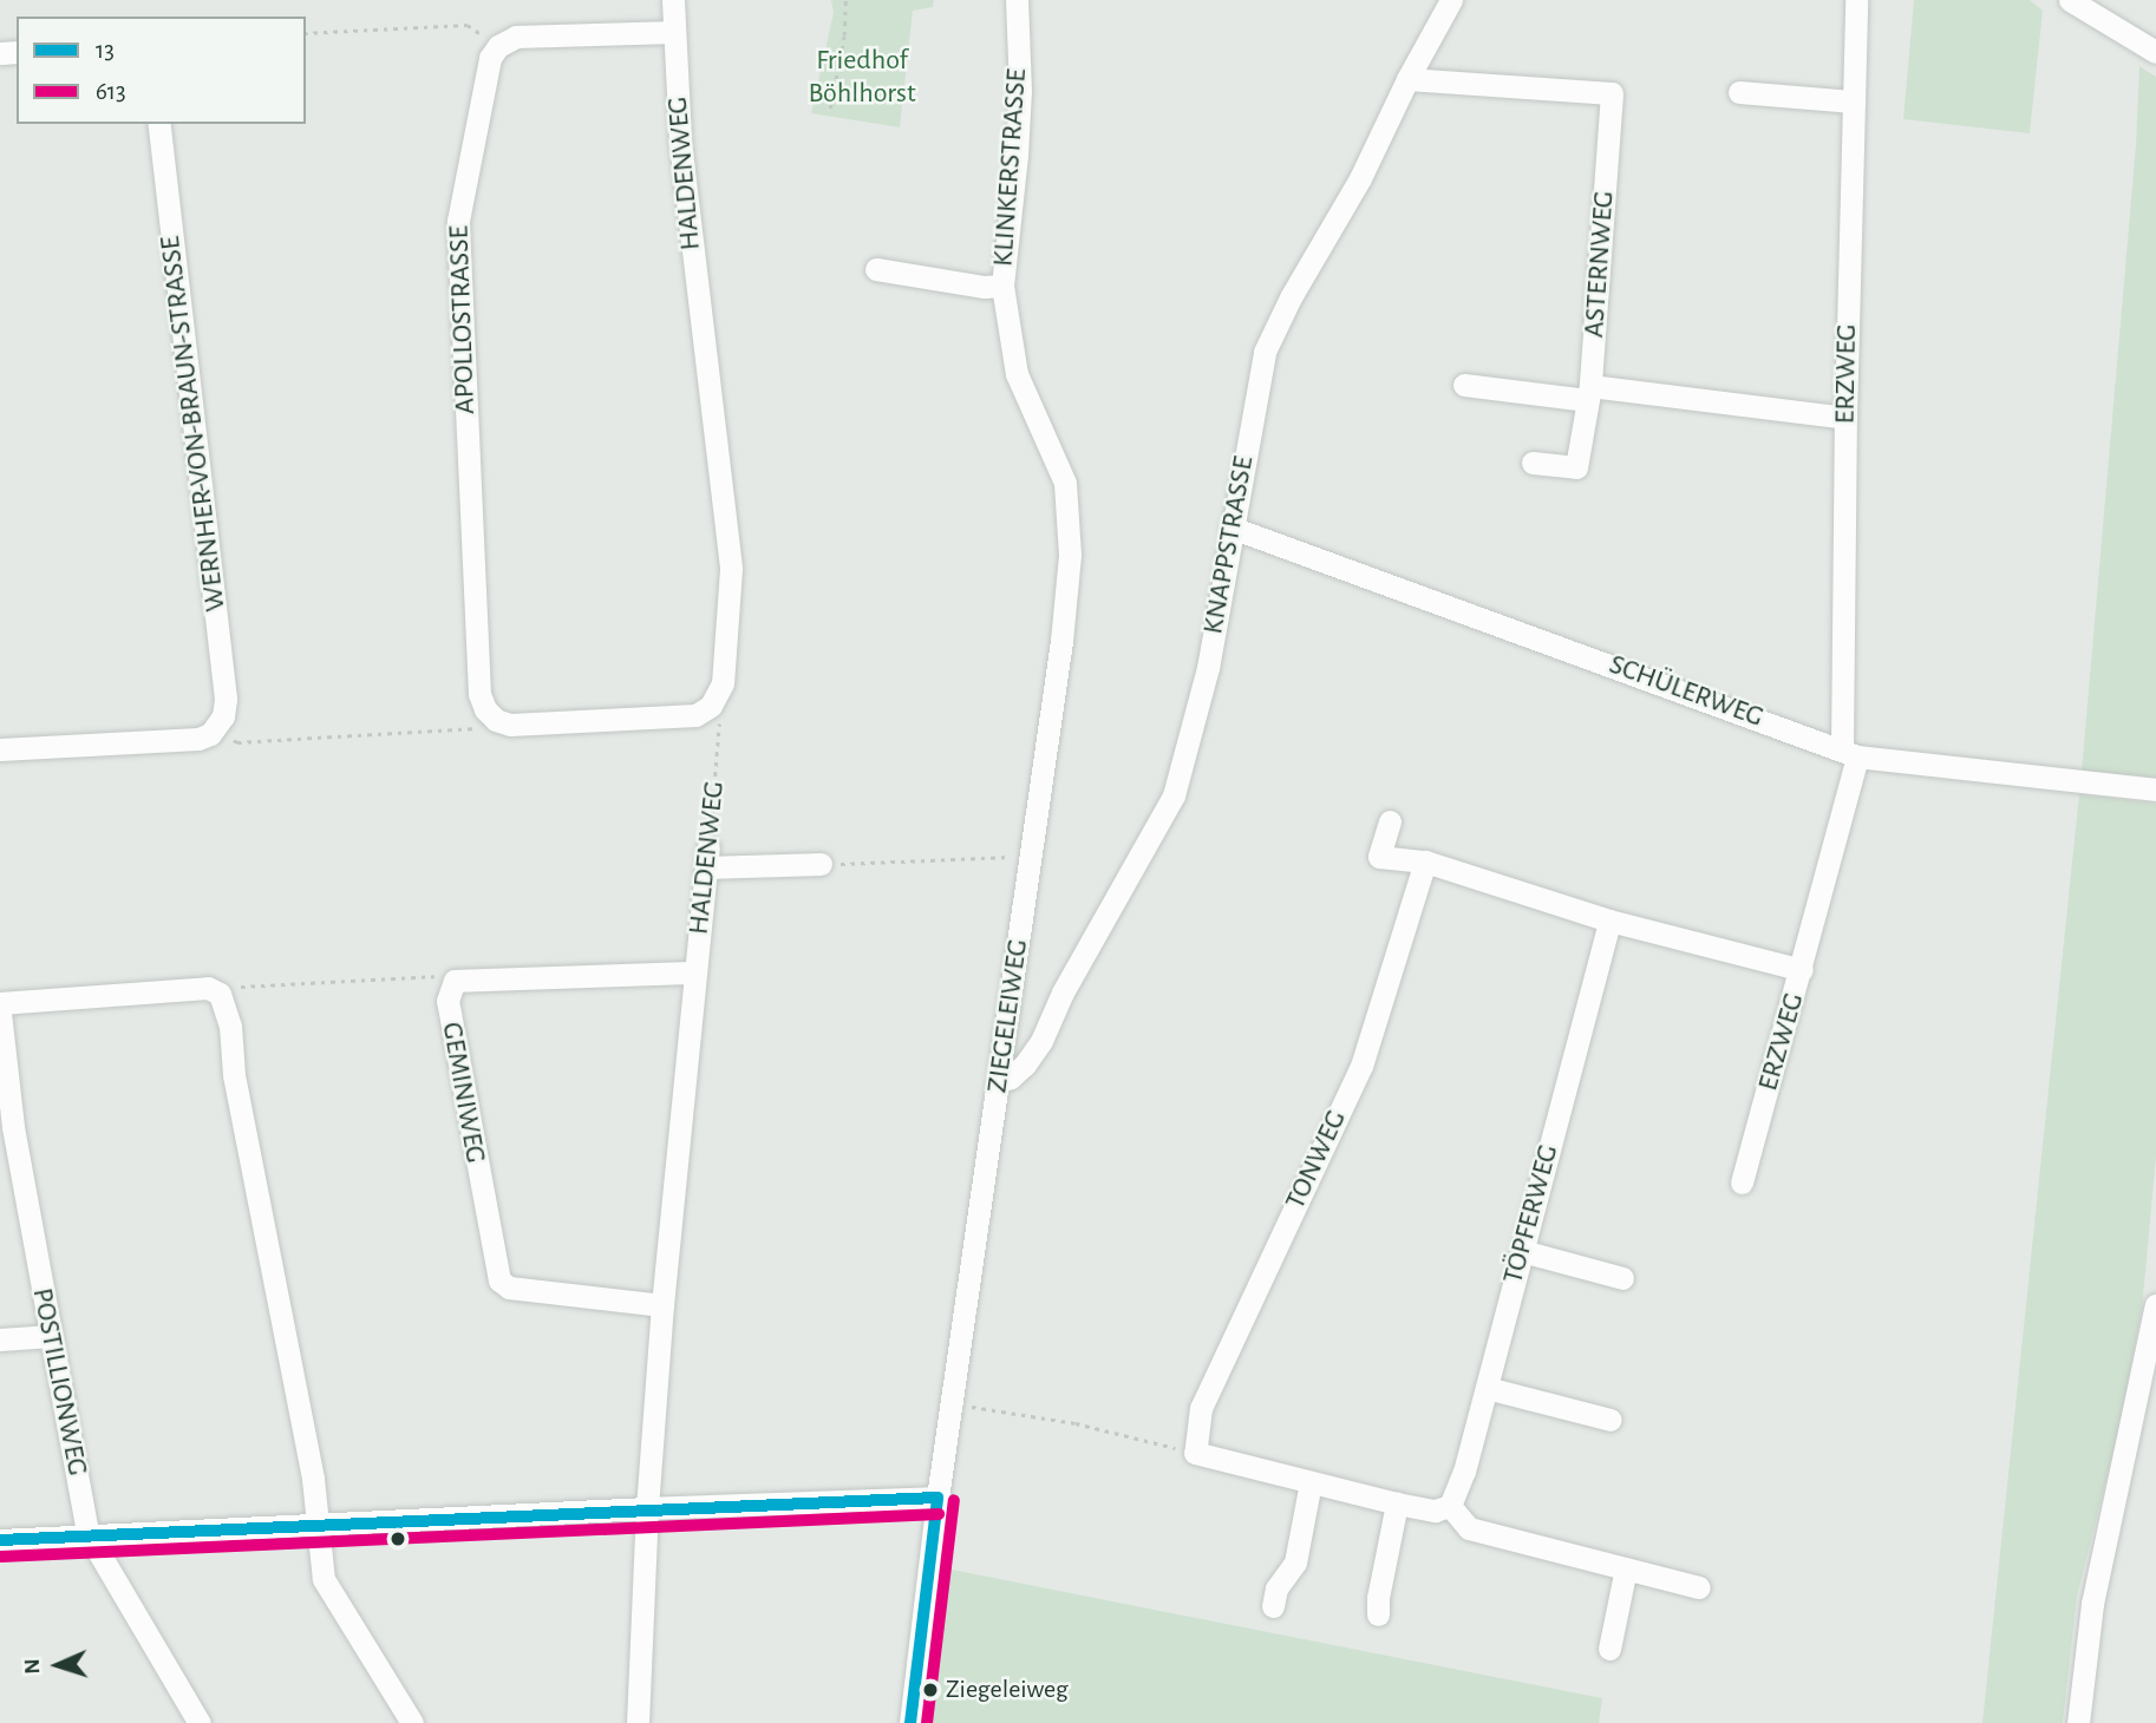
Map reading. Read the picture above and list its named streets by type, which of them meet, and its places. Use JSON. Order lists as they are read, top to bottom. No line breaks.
{"streets":{"street":["KLINKERSTRASSE","HALDENWEG","ASTERNWEG","APOLLOSTRASSE","ERZWEG","WERNHER-VON-BRAUN-STRASSE","KNAPPSTRASSE","SCHÜLERWEG","ZIEGELEIWEG","GEMINIWEG","TONWEG","TÖPFERWEG","POSTILLIONWEG"]},"crossings":[["KLINKERSTRASSE","ZIEGELEIWEG"],["HALDENWEG","GEMINIWEG"],["ASTERNWEG","KNAPPSTRASSE"],["ERZWEG","SCHÜLERWEG"],["KNAPPSTRASSE","SCHÜLERWEG"],["KNAPPSTRASSE","ZIEGELEIWEG"]],"parks":["Friedhof Böhlhorst"],"places":["Ziegeleiweg"],"lines":["transit line 13","transit line 613"],"legend":["13","613"],"north":"left"}
